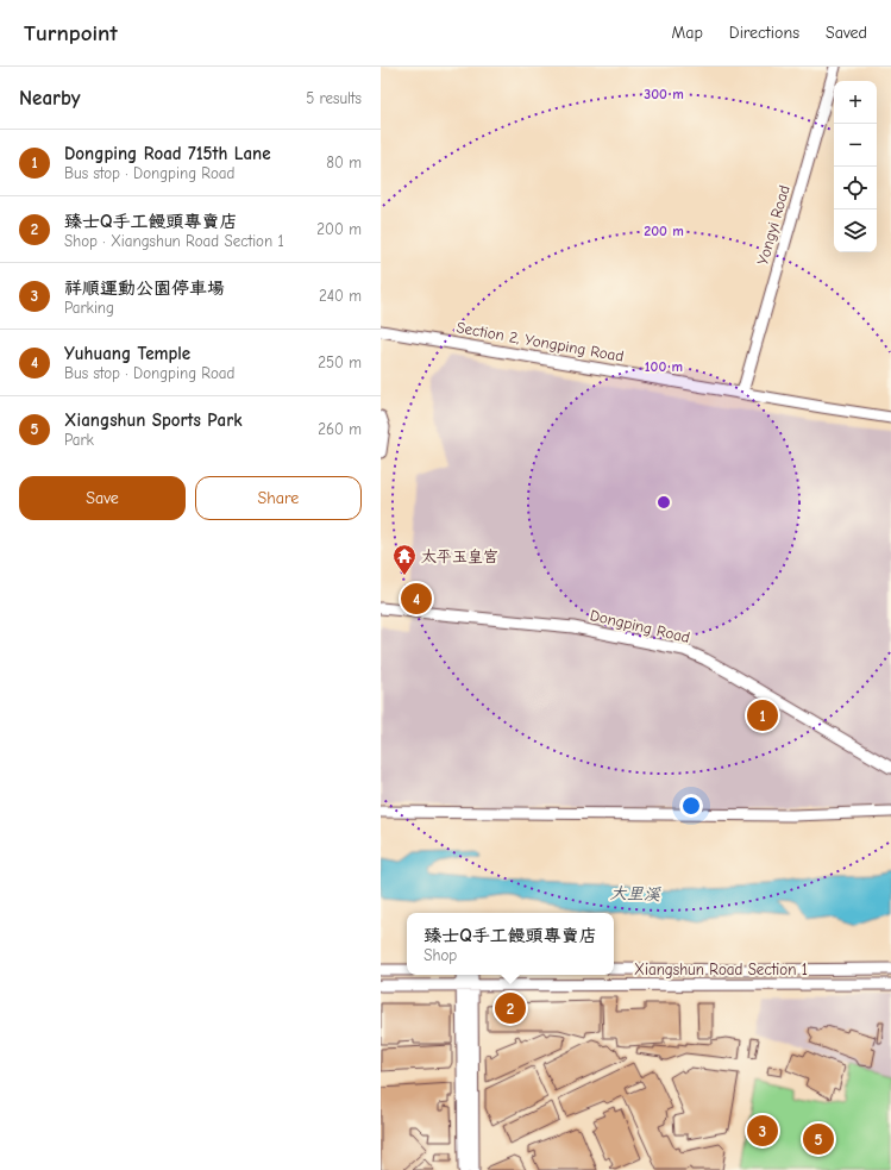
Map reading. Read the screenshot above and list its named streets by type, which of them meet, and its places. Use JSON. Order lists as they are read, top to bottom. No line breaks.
{"streets":{"street":["Yongyi Road","Section 2, Yongping Road","Dongping Road","Xiangshun Road Section 1"]},"crossings":[["Yongyi Road","Section 2, Yongping Road"]],"water":["大里溪"],"places":{"temple":["太平玉皇宮"]},"page":{"header":"Turnpoint","nav":["Map","Directions","Saved"],"heading":["Nearby","5 results"],"map_buttons":["+","−"],"list":[{"mark":"1","name":"Dongping Road 715th Lane","note":"Bus stop · Dongping Road","value":"80 m"},{"mark":"2","name":"臻士Q手工饅頭專賣店","note":"Shop · Xiangshun Road Section 1","value":"200 m"},{"mark":"3","name":"祥順運動公園停車場","note":"Parking","value":"240 m"},{"mark":"4","name":"Yuhuang Temple","note":"Bus stop · Dongping Road","value":"250 m"},{"mark":"5","name":"Xiangshun Sports Park","note":"Park","value":"260 m"}],"buttons":["Save","Share"],"pins":["4","1","2","3","5"],"popup":["臻士Q手工饅頭專賣店","Shop"]},"rings":["300 m","200 m","100 m"]}
